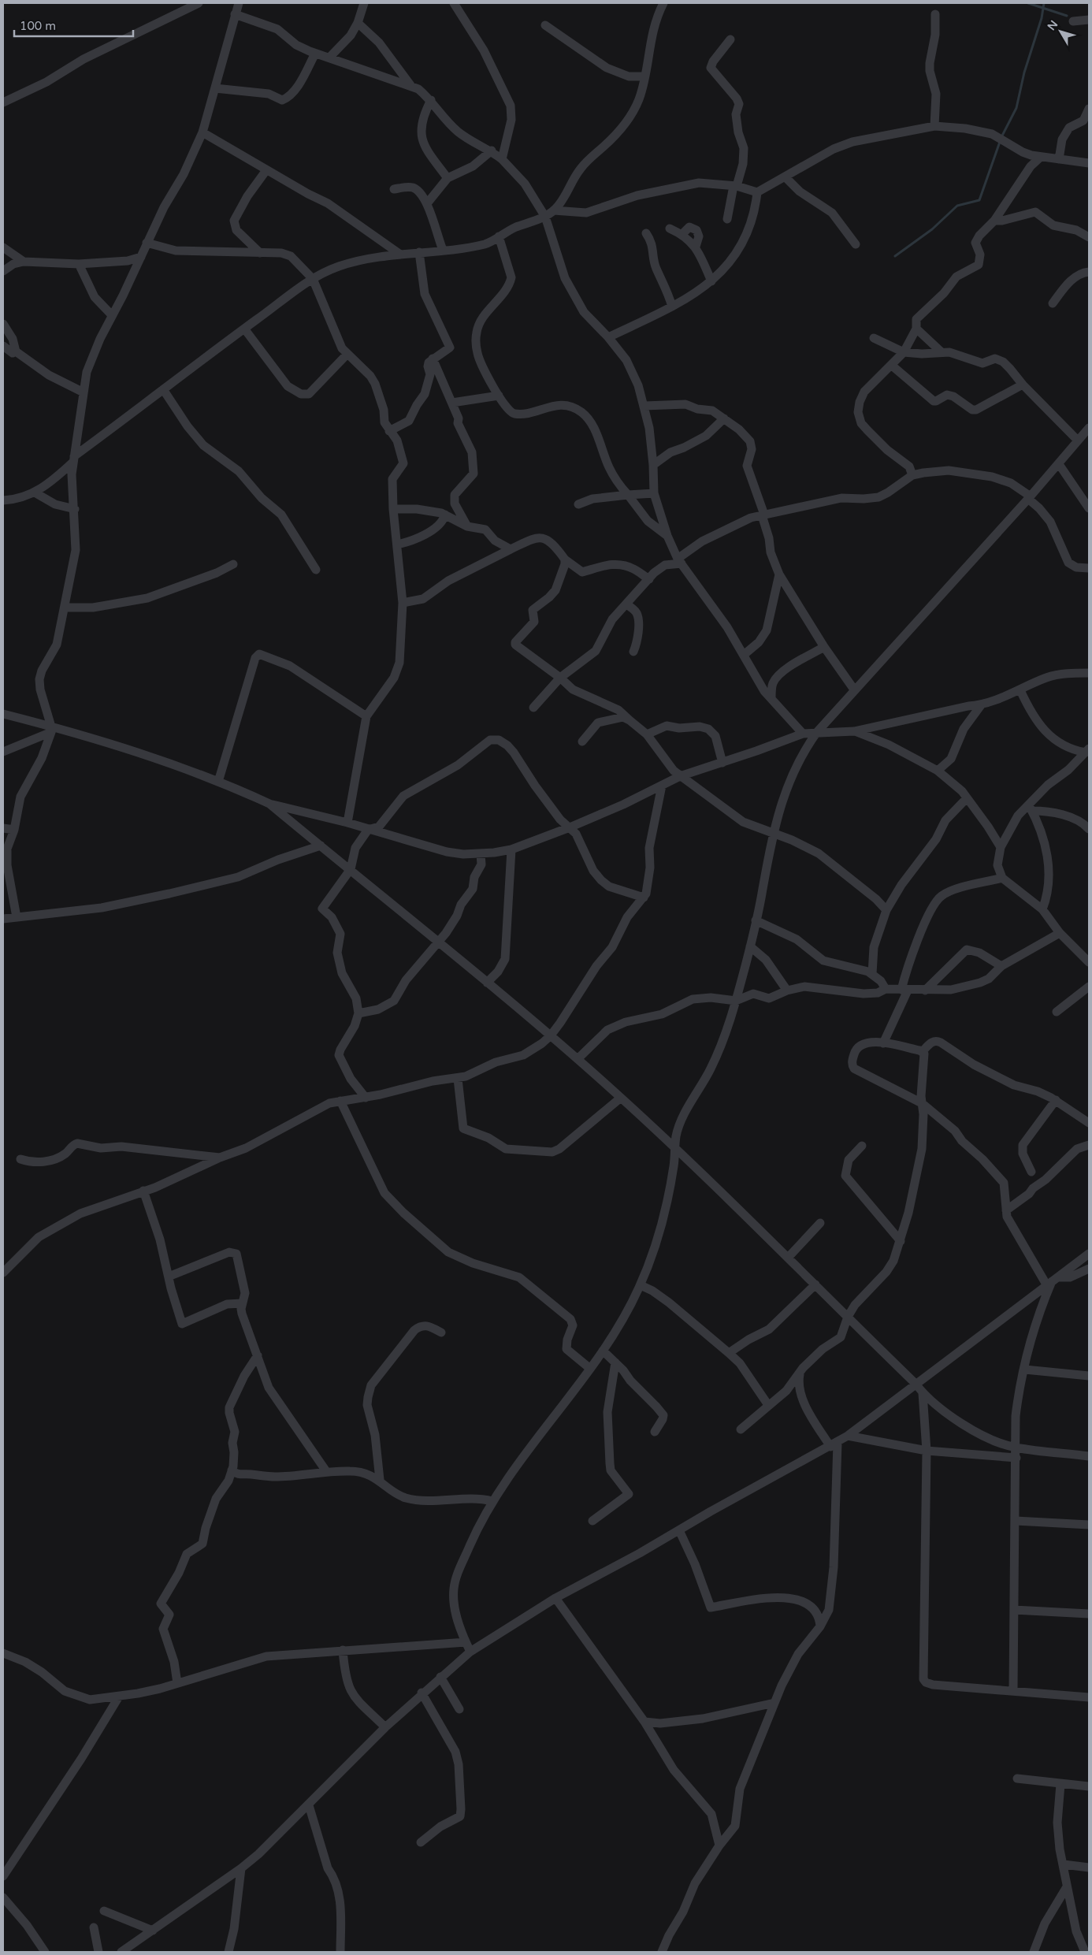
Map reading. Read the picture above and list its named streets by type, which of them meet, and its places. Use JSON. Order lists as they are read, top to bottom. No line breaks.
{"scale_bar":"100 m","north":"top left"}
